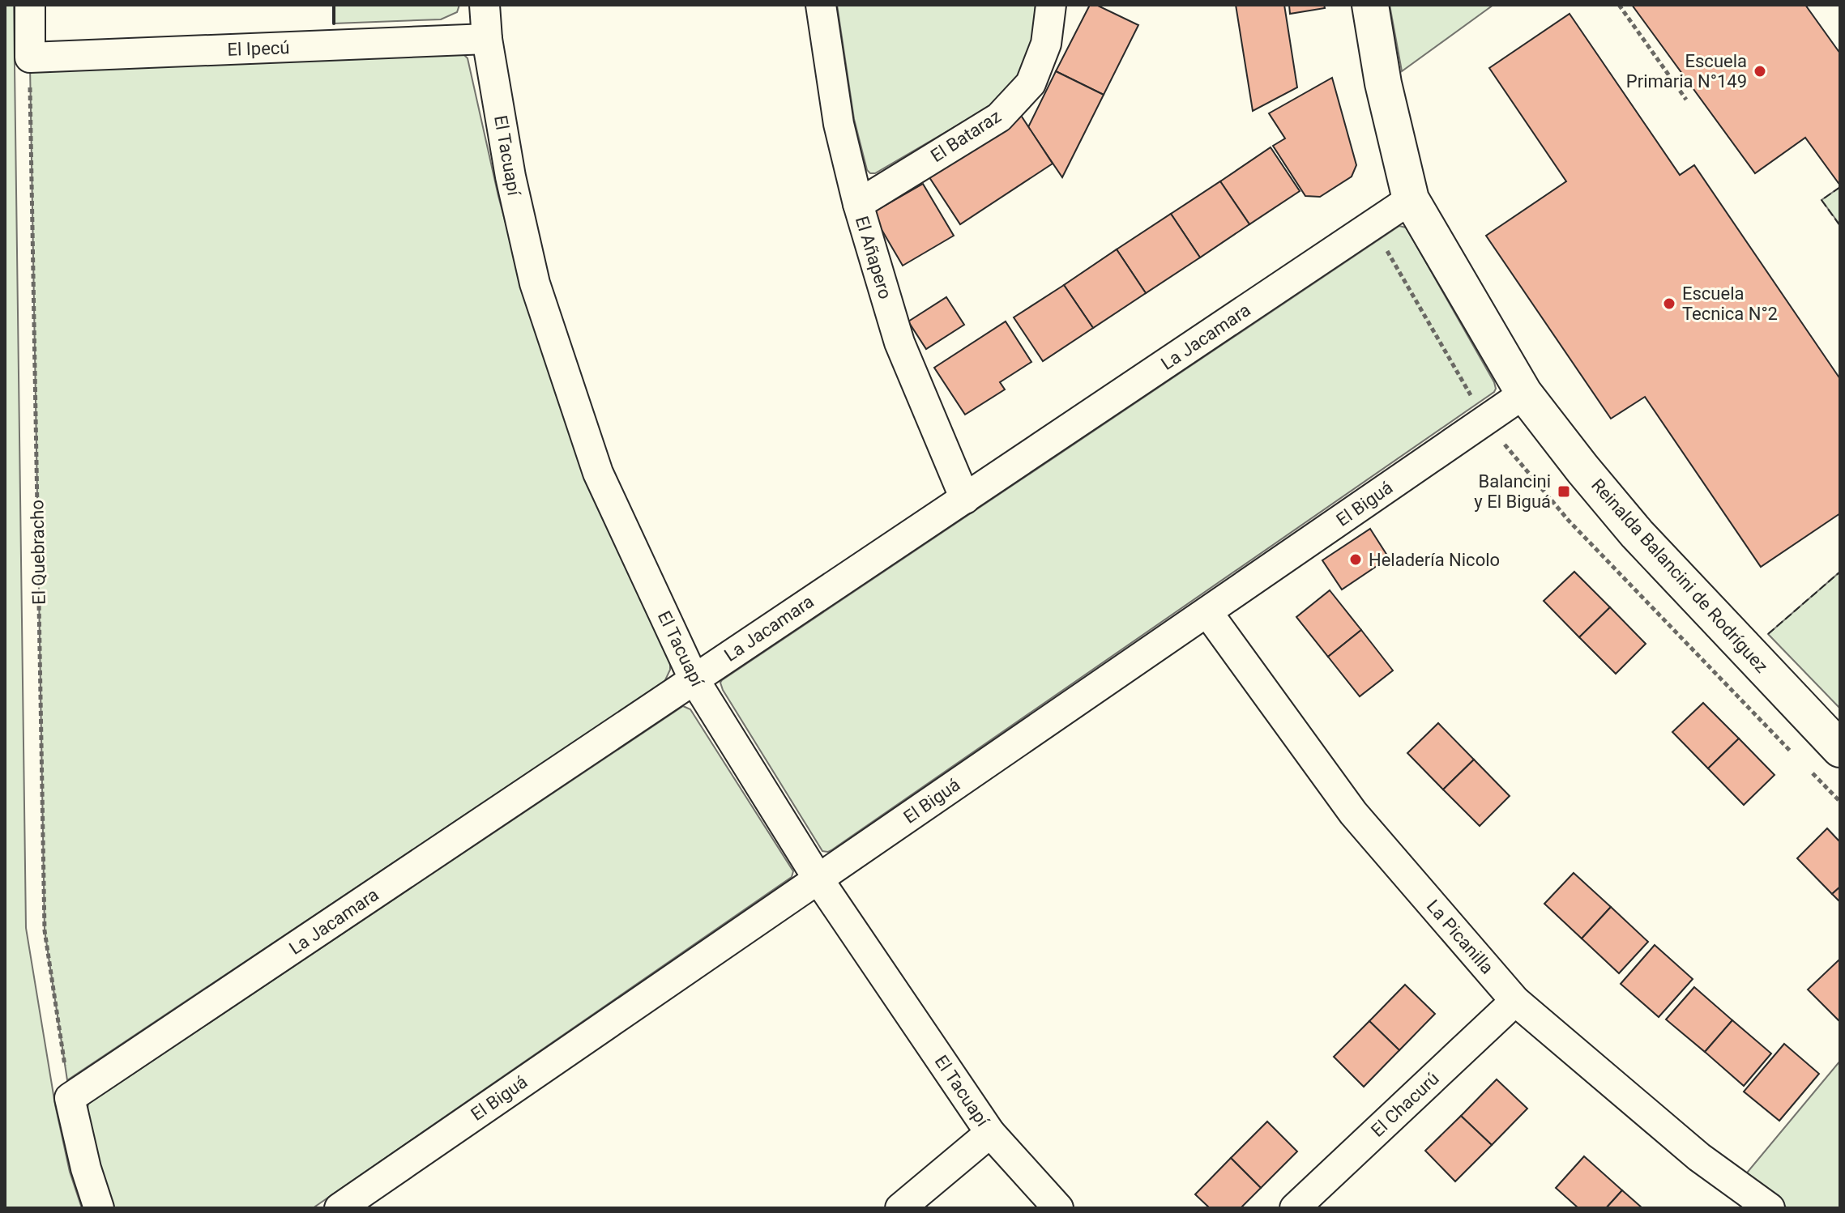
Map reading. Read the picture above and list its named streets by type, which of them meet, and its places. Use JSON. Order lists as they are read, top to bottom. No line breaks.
{"streets":{"street":["El Ipecú","El Bataraz","El Tacuapí","El Añapero","La Jacamara","El Biguá","Reinalda Balancini de Rodríguez","La Picanilla","El Chacurú"],"path":["El Quebracho"]},"crossings":[["El Ipecú","El Tacuapí"],["El Ipecú","El Quebracho"],["El Bataraz","El Añapero"],["El Tacuapí","La Jacamara"],["El Tacuapí","El Biguá"],["El Añapero","La Jacamara"],["La Jacamara","El Quebracho"],["La Jacamara","Reinalda Balancini de Rodríguez"],["El Biguá","Reinalda Balancini de Rodríguez"],["El Biguá","La Picanilla"],["La Picanilla","El Chacurú"]],"places":{"other":["Escuela Primaria N°149","Escuela Tecnica N°2","Heladería Nicolo"],"transit":["Balancini y El Biguá"]}}
